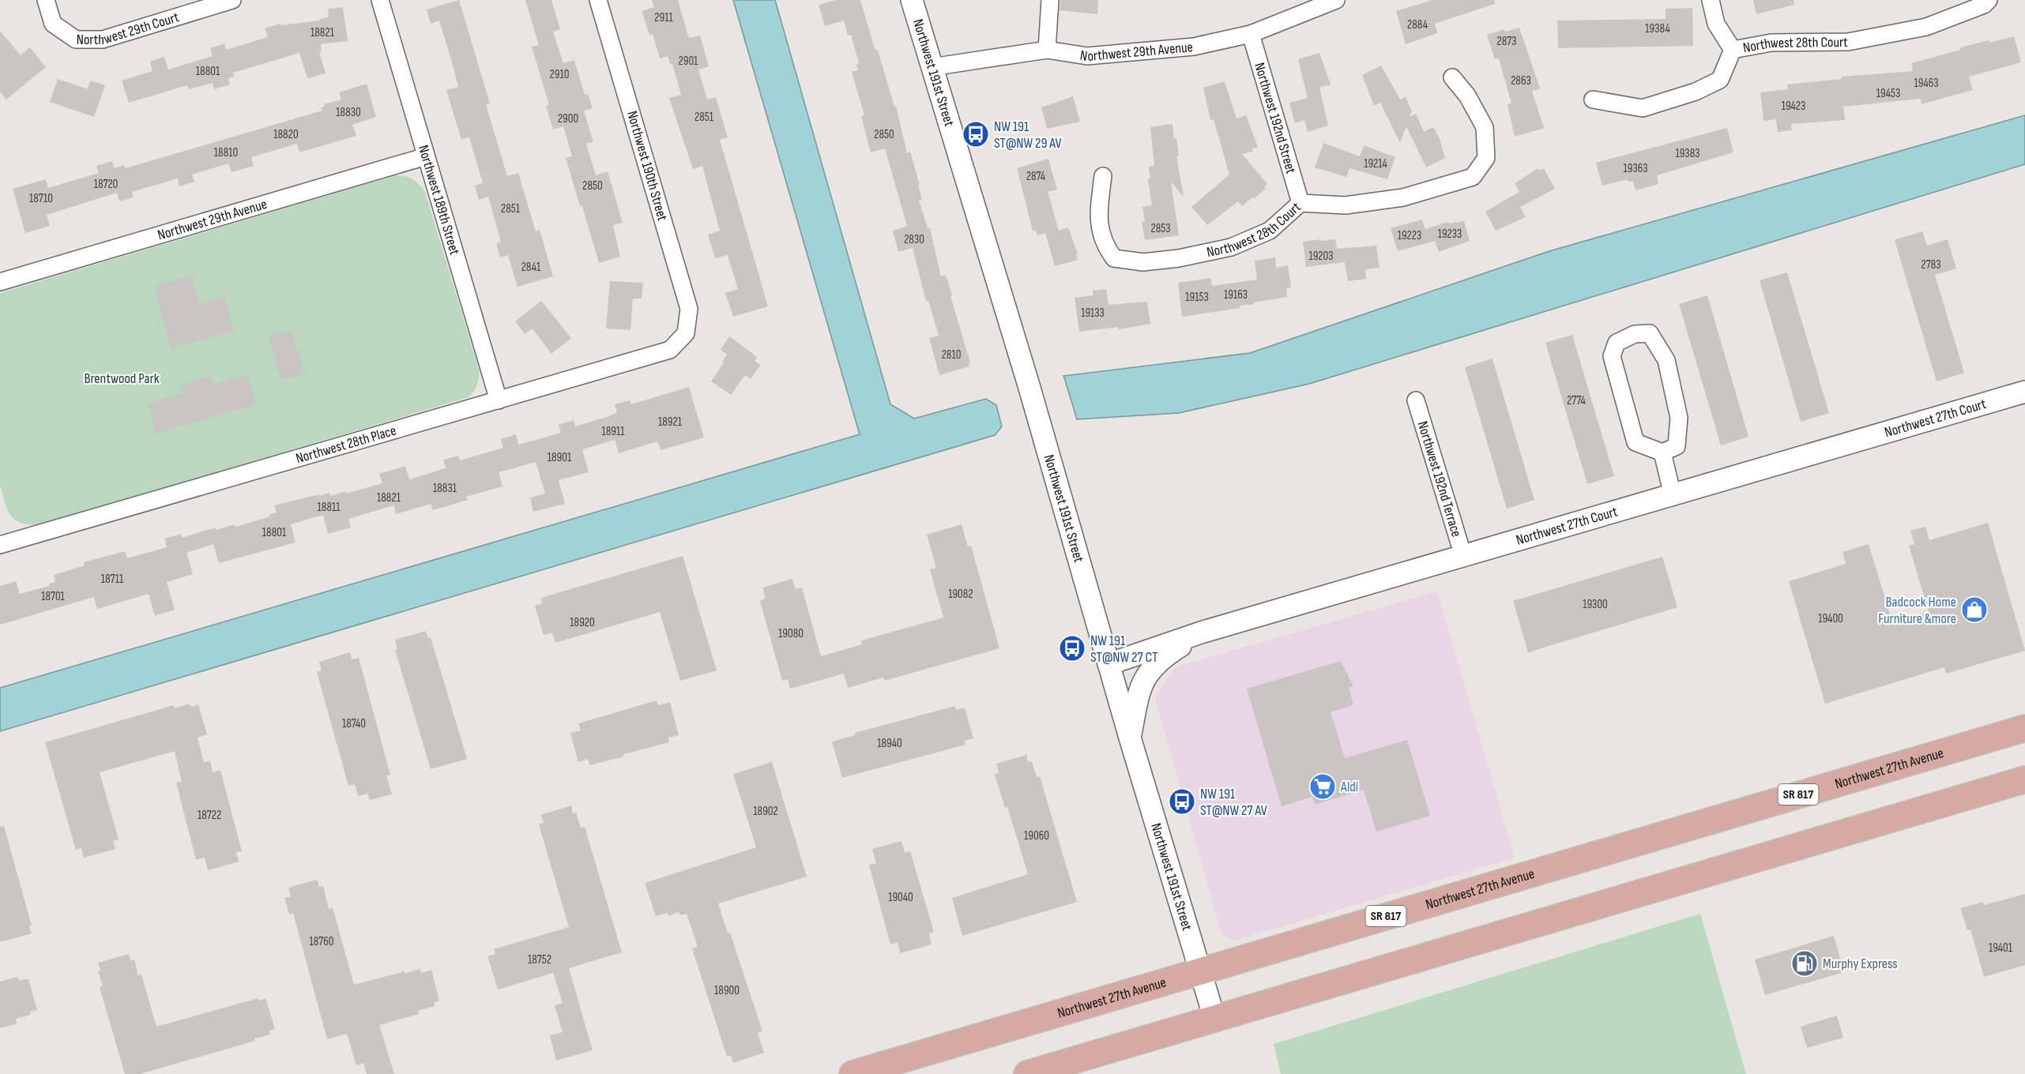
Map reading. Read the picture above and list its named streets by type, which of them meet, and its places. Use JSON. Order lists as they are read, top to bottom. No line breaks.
{"streets":{"main road":["Northwest 27th Avenue","SR 817"],"street":["Northwest 29th Court","Northwest 28th Court","Northwest 29th Avenue","Northwest 191st Street","Northwest 192nd Street","Northwest 190th Street","Northwest 189th Street","Northwest 27th Court","Northwest 28th Place","Northwest 192nd Terrace"]},"crossings":[["Northwest 28th Court","Northwest 192nd Street"],["Northwest 29th Avenue","Northwest 191st Street"],["Northwest 29th Avenue","Northwest 192nd Street"],["Northwest 29th Avenue","Northwest 189th Street"],["Northwest 191st Street","Northwest 27th Court"],["Northwest 191st Street","Northwest 27th Avenue"],["Northwest 190th Street","Northwest 28th Place"],["Northwest 189th Street","Northwest 28th Place"],["Northwest 27th Court","Northwest 192nd Terrace"]],"parks":["Brentwood Park"],"places":{"bus stop":["NW 191 ST@NW 29 AV","NW 191 ST@NW 27 CT","NW 191 ST@NW 27 AV"],"shop":["Badcock Home Furniture &more"],"supermarket":["Aldi"],"fuel station":["Murphy Express"]},"house_numbers":["2911","2884","19384","18821","2873","2901","18801","2910","2863","19463","19453","19423","18830","2851","2900","18820","2850","18810","19383","19214","19363","2874","18720","2850","18710","2851","2853","19233","19223","2830","19203","2783","2841","19163","19153","19133","2810","2774","18921","18911","18901","18831","18821","18811","18801","18711","19082","18701","19300","19400","18920","19080","18740","18940","18902","18722","19060","19040","18760","19401","18752","18900"]}
